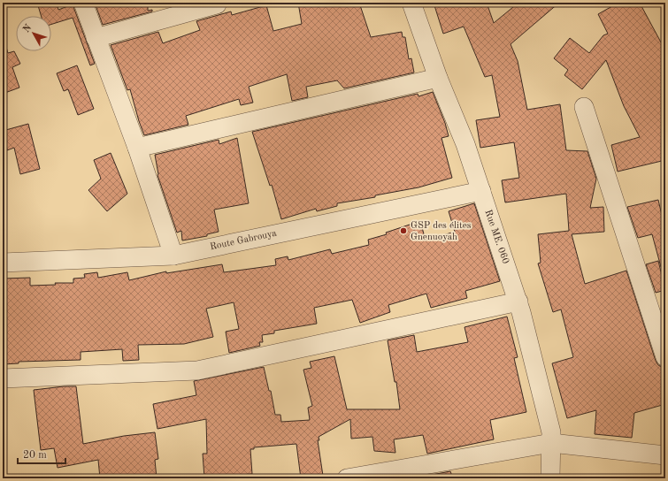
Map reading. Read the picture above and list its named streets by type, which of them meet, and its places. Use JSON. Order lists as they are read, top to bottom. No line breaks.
{"streets":{"street":["Rue ME. 060","Route Gabrouya"]},"crossings":[["Rue ME. 060","Route Gabrouya"]],"places":["GSP des élites Gnenuoyah"],"scale_bar":"20 m","north":"top left"}
